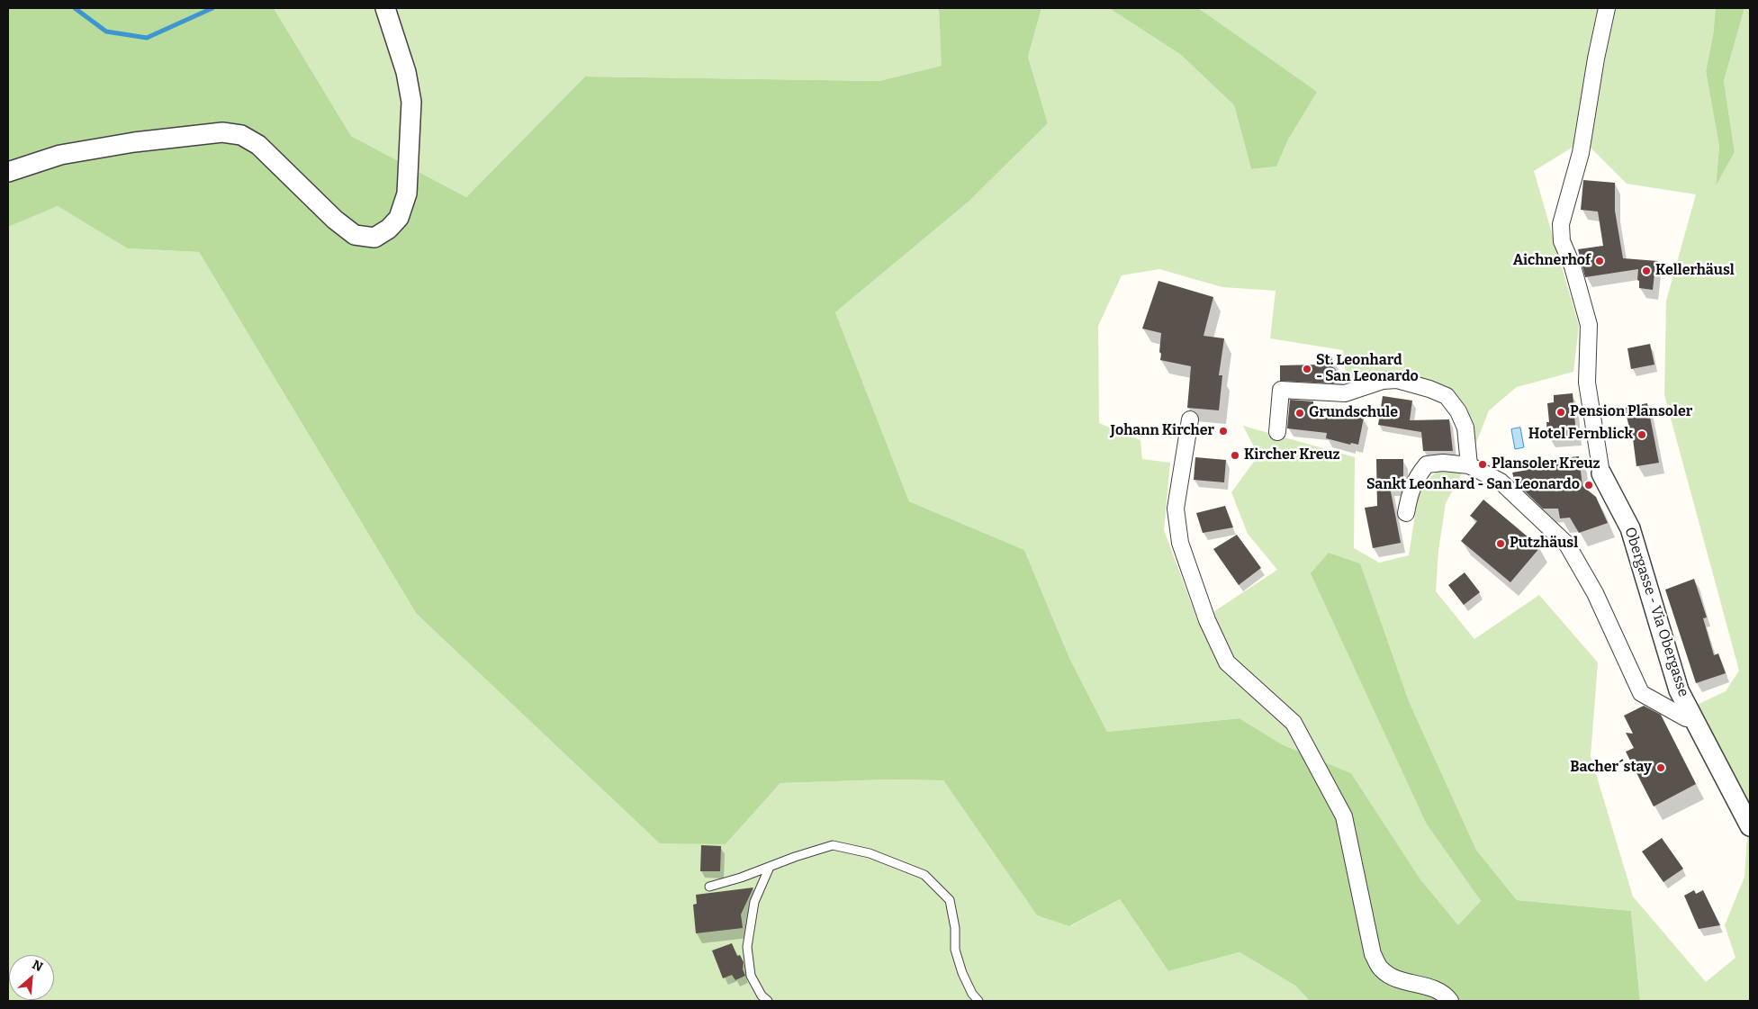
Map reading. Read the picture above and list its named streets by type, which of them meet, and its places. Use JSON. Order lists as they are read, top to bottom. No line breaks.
{"streets":{"street":["Obergasse - Via Obergasse"]},"places":["Aichnerhof","Kellerhäusl","St. Leonhard - San Leonardo","Pension Plansoler","Grundschule","Johann Kircher","Hotel Fernblick","Kircher Kreuz","Plansoler Kreuz","Sankt Leonhard - San Leonardo","Putzhäusl","Bacher´stay"],"north":"top right"}
